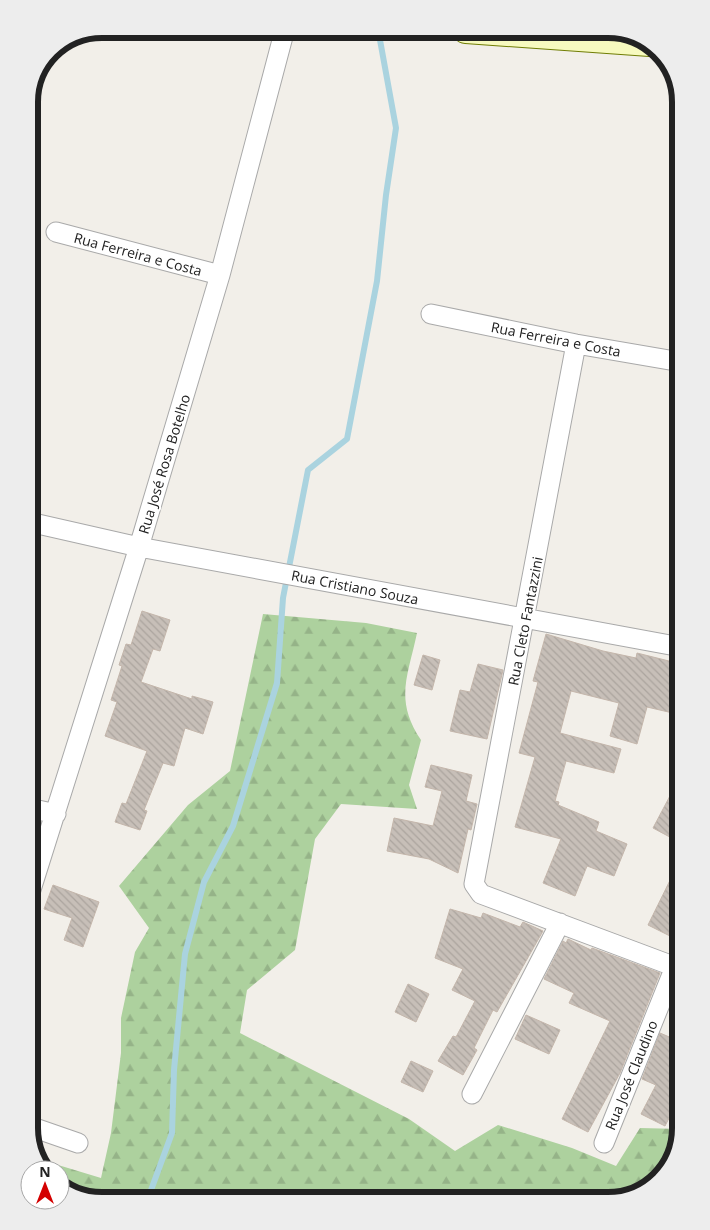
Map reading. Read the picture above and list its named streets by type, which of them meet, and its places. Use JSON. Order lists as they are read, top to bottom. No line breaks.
{"streets":{"street":["Rua Ferreira e Costa","Rua José Rosa Botelho","Rua Cristiano Souza","Rua Cleto Fantazzini","Rua José Claudino"]},"crossings":[["Rua Ferreira e Costa","Rua José Rosa Botelho"],["Rua Ferreira e Costa","Rua Cleto Fantazzini"],["Rua José Rosa Botelho","Rua Cristiano Souza"],["Rua Cristiano Souza","Rua Cleto Fantazzini"]],"north":"top"}
